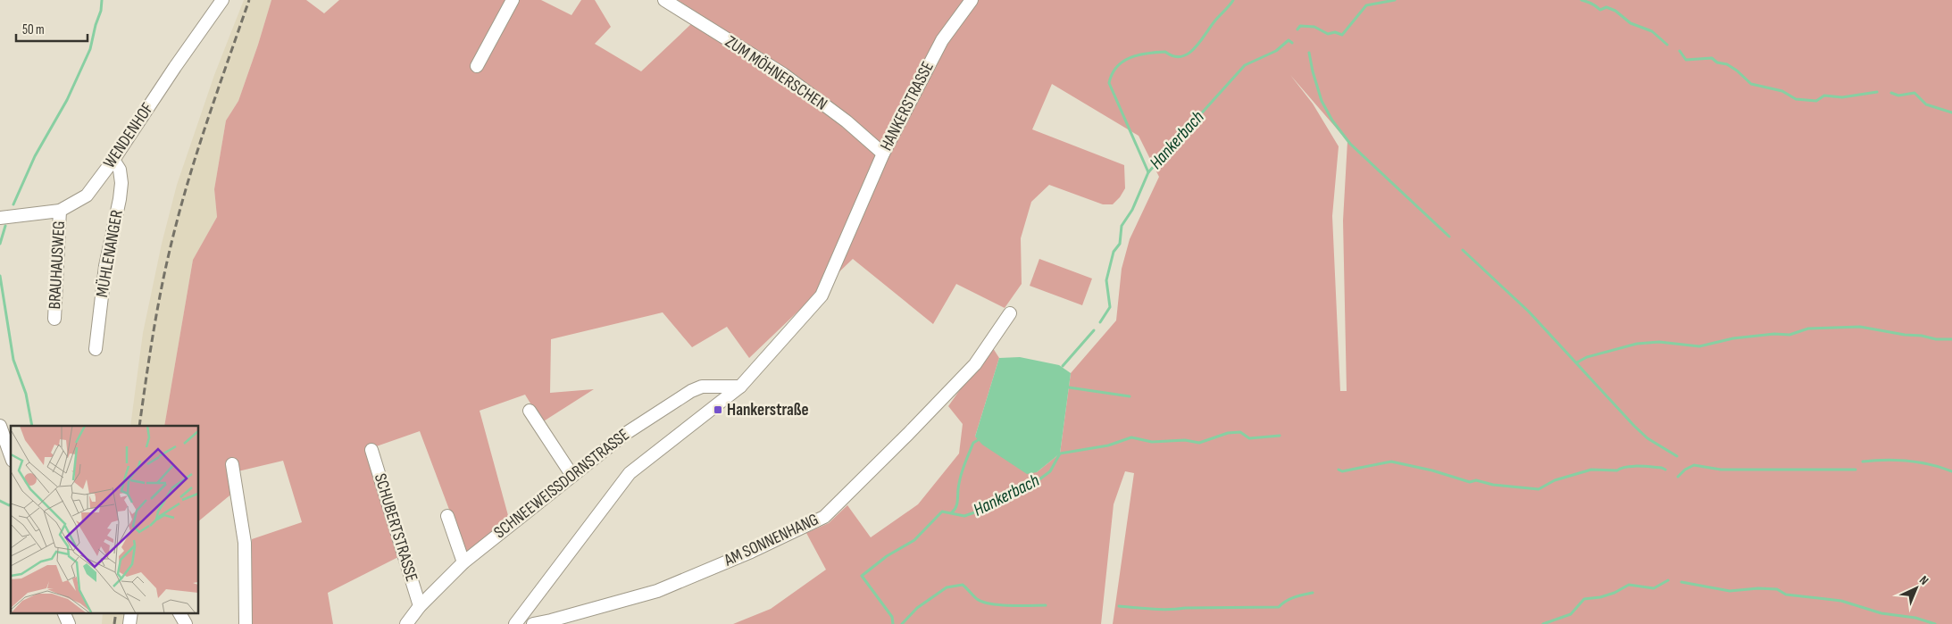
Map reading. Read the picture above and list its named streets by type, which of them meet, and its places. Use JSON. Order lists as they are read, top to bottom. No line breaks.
{"streets":{"street":["ZUM MÖHNERSCHEN","HANKERSTRASSE","WENDENHOF","MÜHLENANGER","BRAUHAUSWEG","SCHNEEWEISSDORNSTRASSE","SCHUBERTSTRASSE","AM SONNENHANG"]},"crossings":[["ZUM MÖHNERSCHEN","HANKERSTRASSE"],["HANKERSTRASSE","SCHNEEWEISSDORNSTRASSE"],["WENDENHOF","MÜHLENANGER"],["WENDENHOF","BRAUHAUSWEG"],["SCHNEEWEISSDORNSTRASSE","SCHUBERTSTRASSE"]],"water":["Hankerbach"],"places":{"transit":["Hankerstraße"]},"scale_bar":"50 m","north":"top right"}
